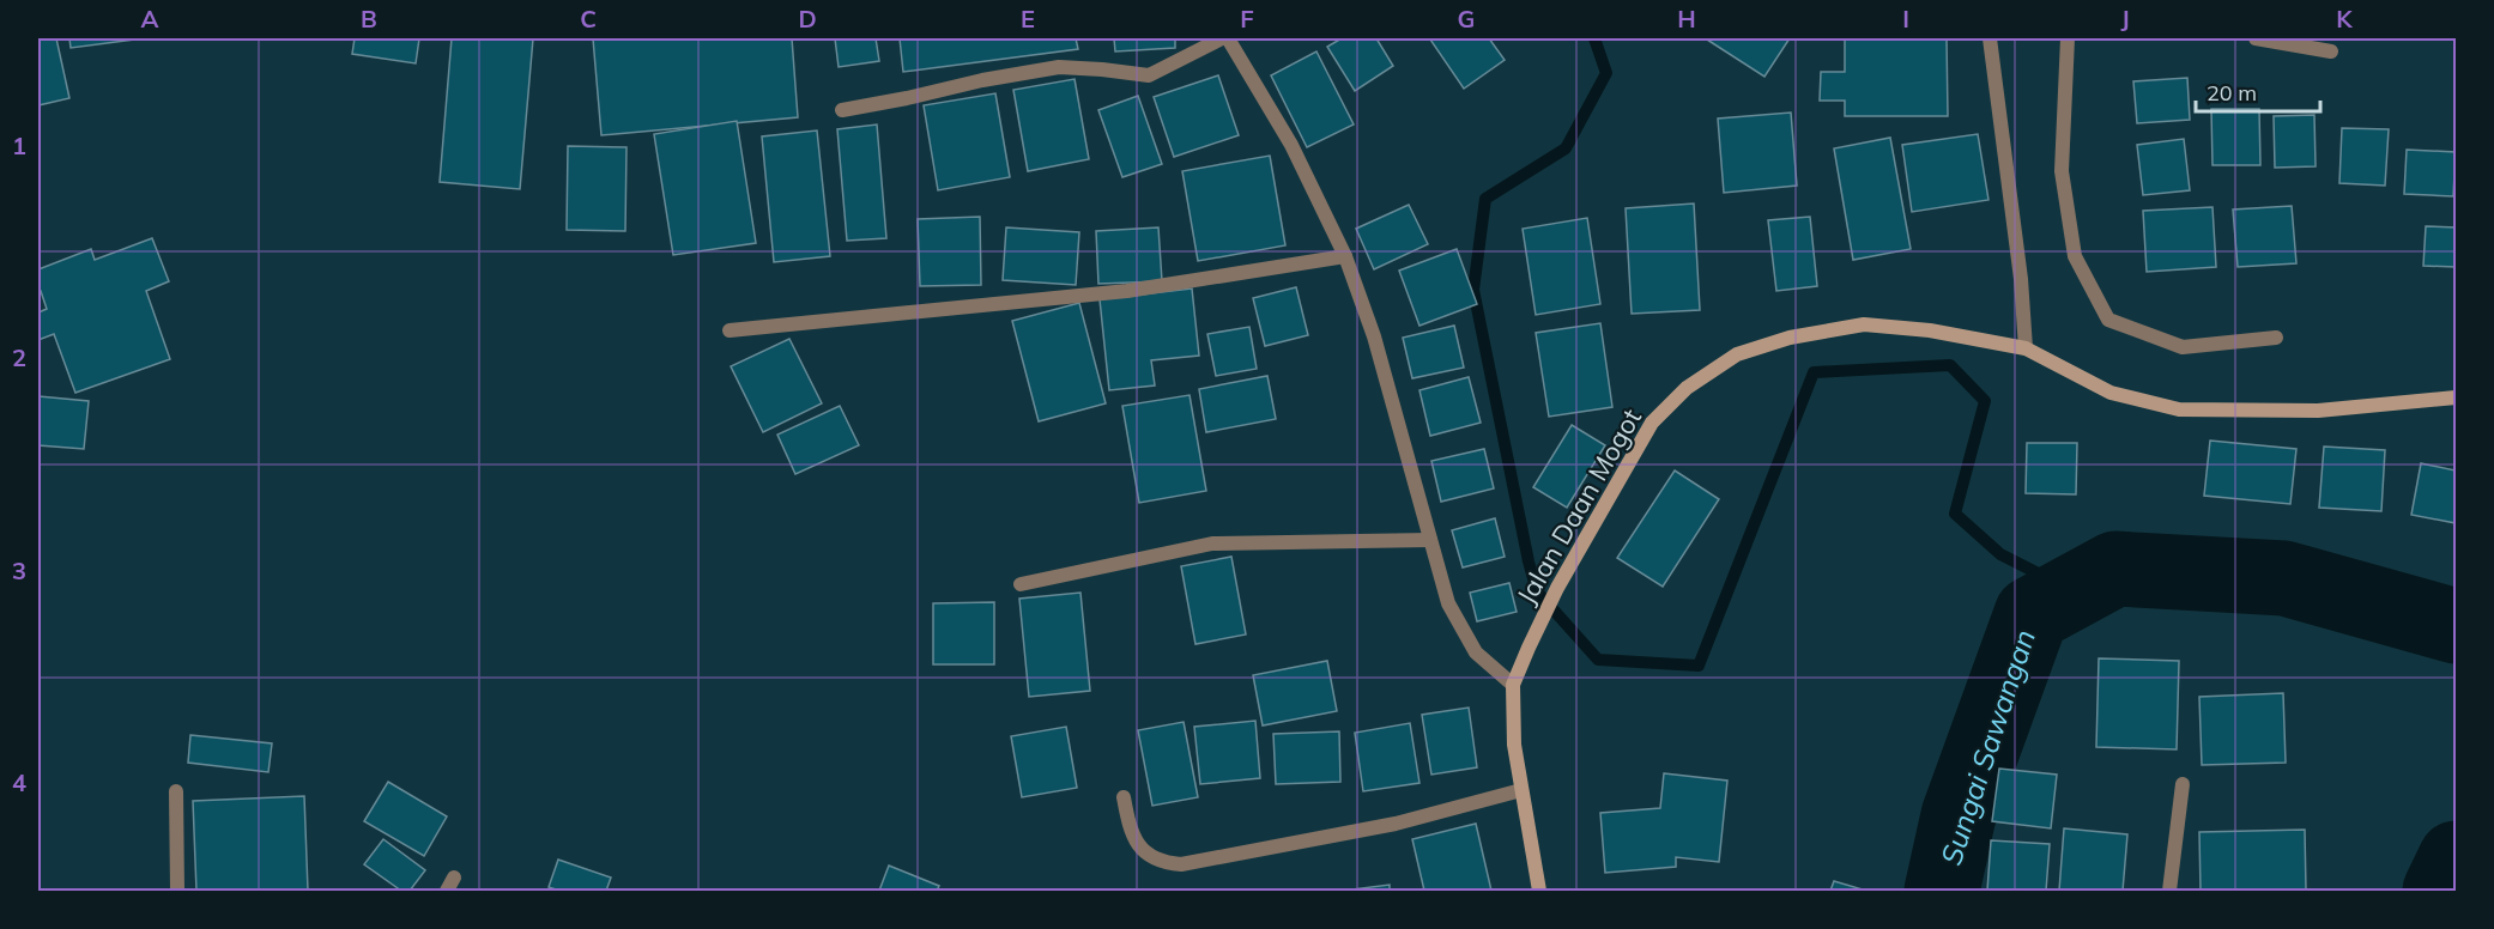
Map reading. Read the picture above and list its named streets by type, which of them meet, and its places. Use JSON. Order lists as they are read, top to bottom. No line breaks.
{"streets":{"main road":["Jalan Daan Mogot"]},"water":["Sungai Sawangan"],"scale_bar":"20 m","grid":{"columns":["A","B","C","D","E","F","G","H","I","J","K"],"rows":["1","2","3","4"]}}
